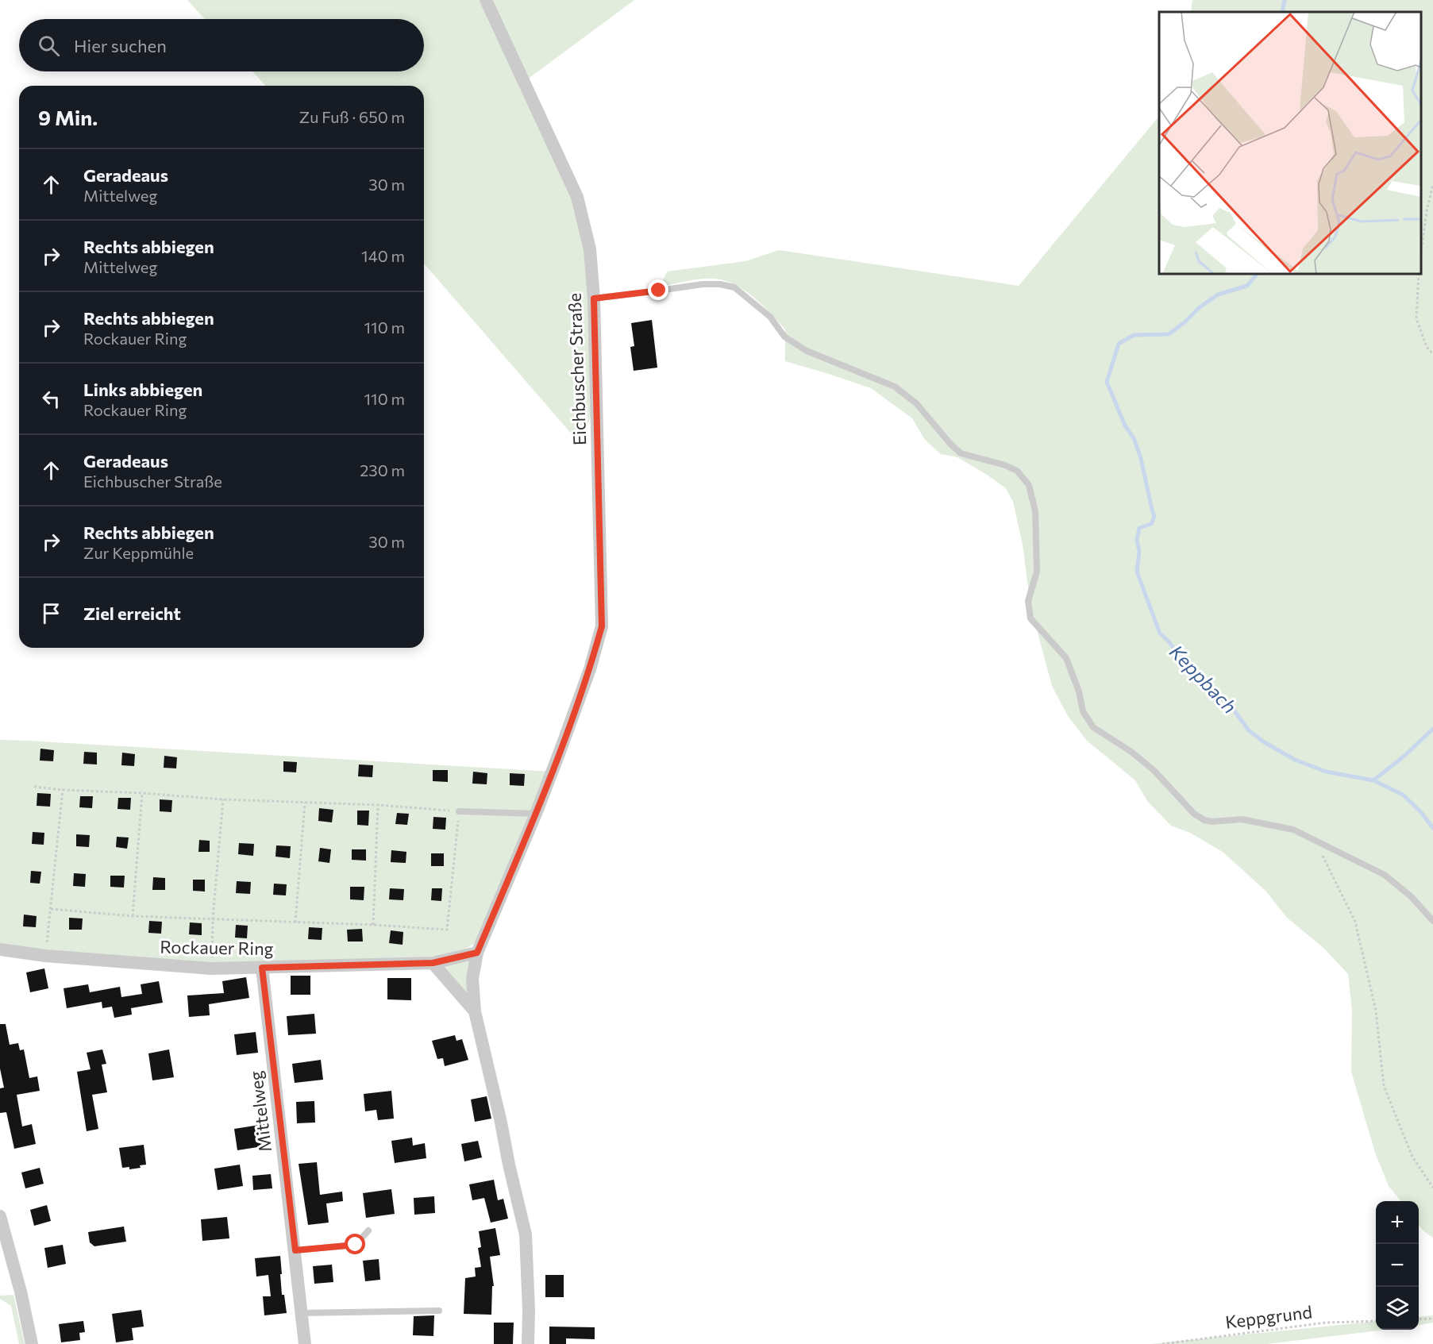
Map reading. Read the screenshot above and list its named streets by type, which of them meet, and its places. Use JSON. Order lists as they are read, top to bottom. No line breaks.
{"streets":{"street":["Eichbuscher Straße","Rockauer Ring","Mittelweg"],"path":["Keppgrund"]},"crossings":[["Rockauer Ring","Mittelweg"]],"water":["Keppbach"],"page":{"search":"Hier suchen","heading":["9 Min.","Zu Fuß · 650 m"],"list":[["Geradeaus","Mittelweg","30 m"],["Rechts abbiegen","Mittelweg","140 m"],["Rechts abbiegen","Rockauer Ring","110 m"],["Links abbiegen","Rockauer Ring","110 m"],["Geradeaus","Eichbuscher Straße","230 m"],["Rechts abbiegen","Zur Keppmühle","30 m"],"Ziel erreicht"],"map_buttons":["+","−"]}}
